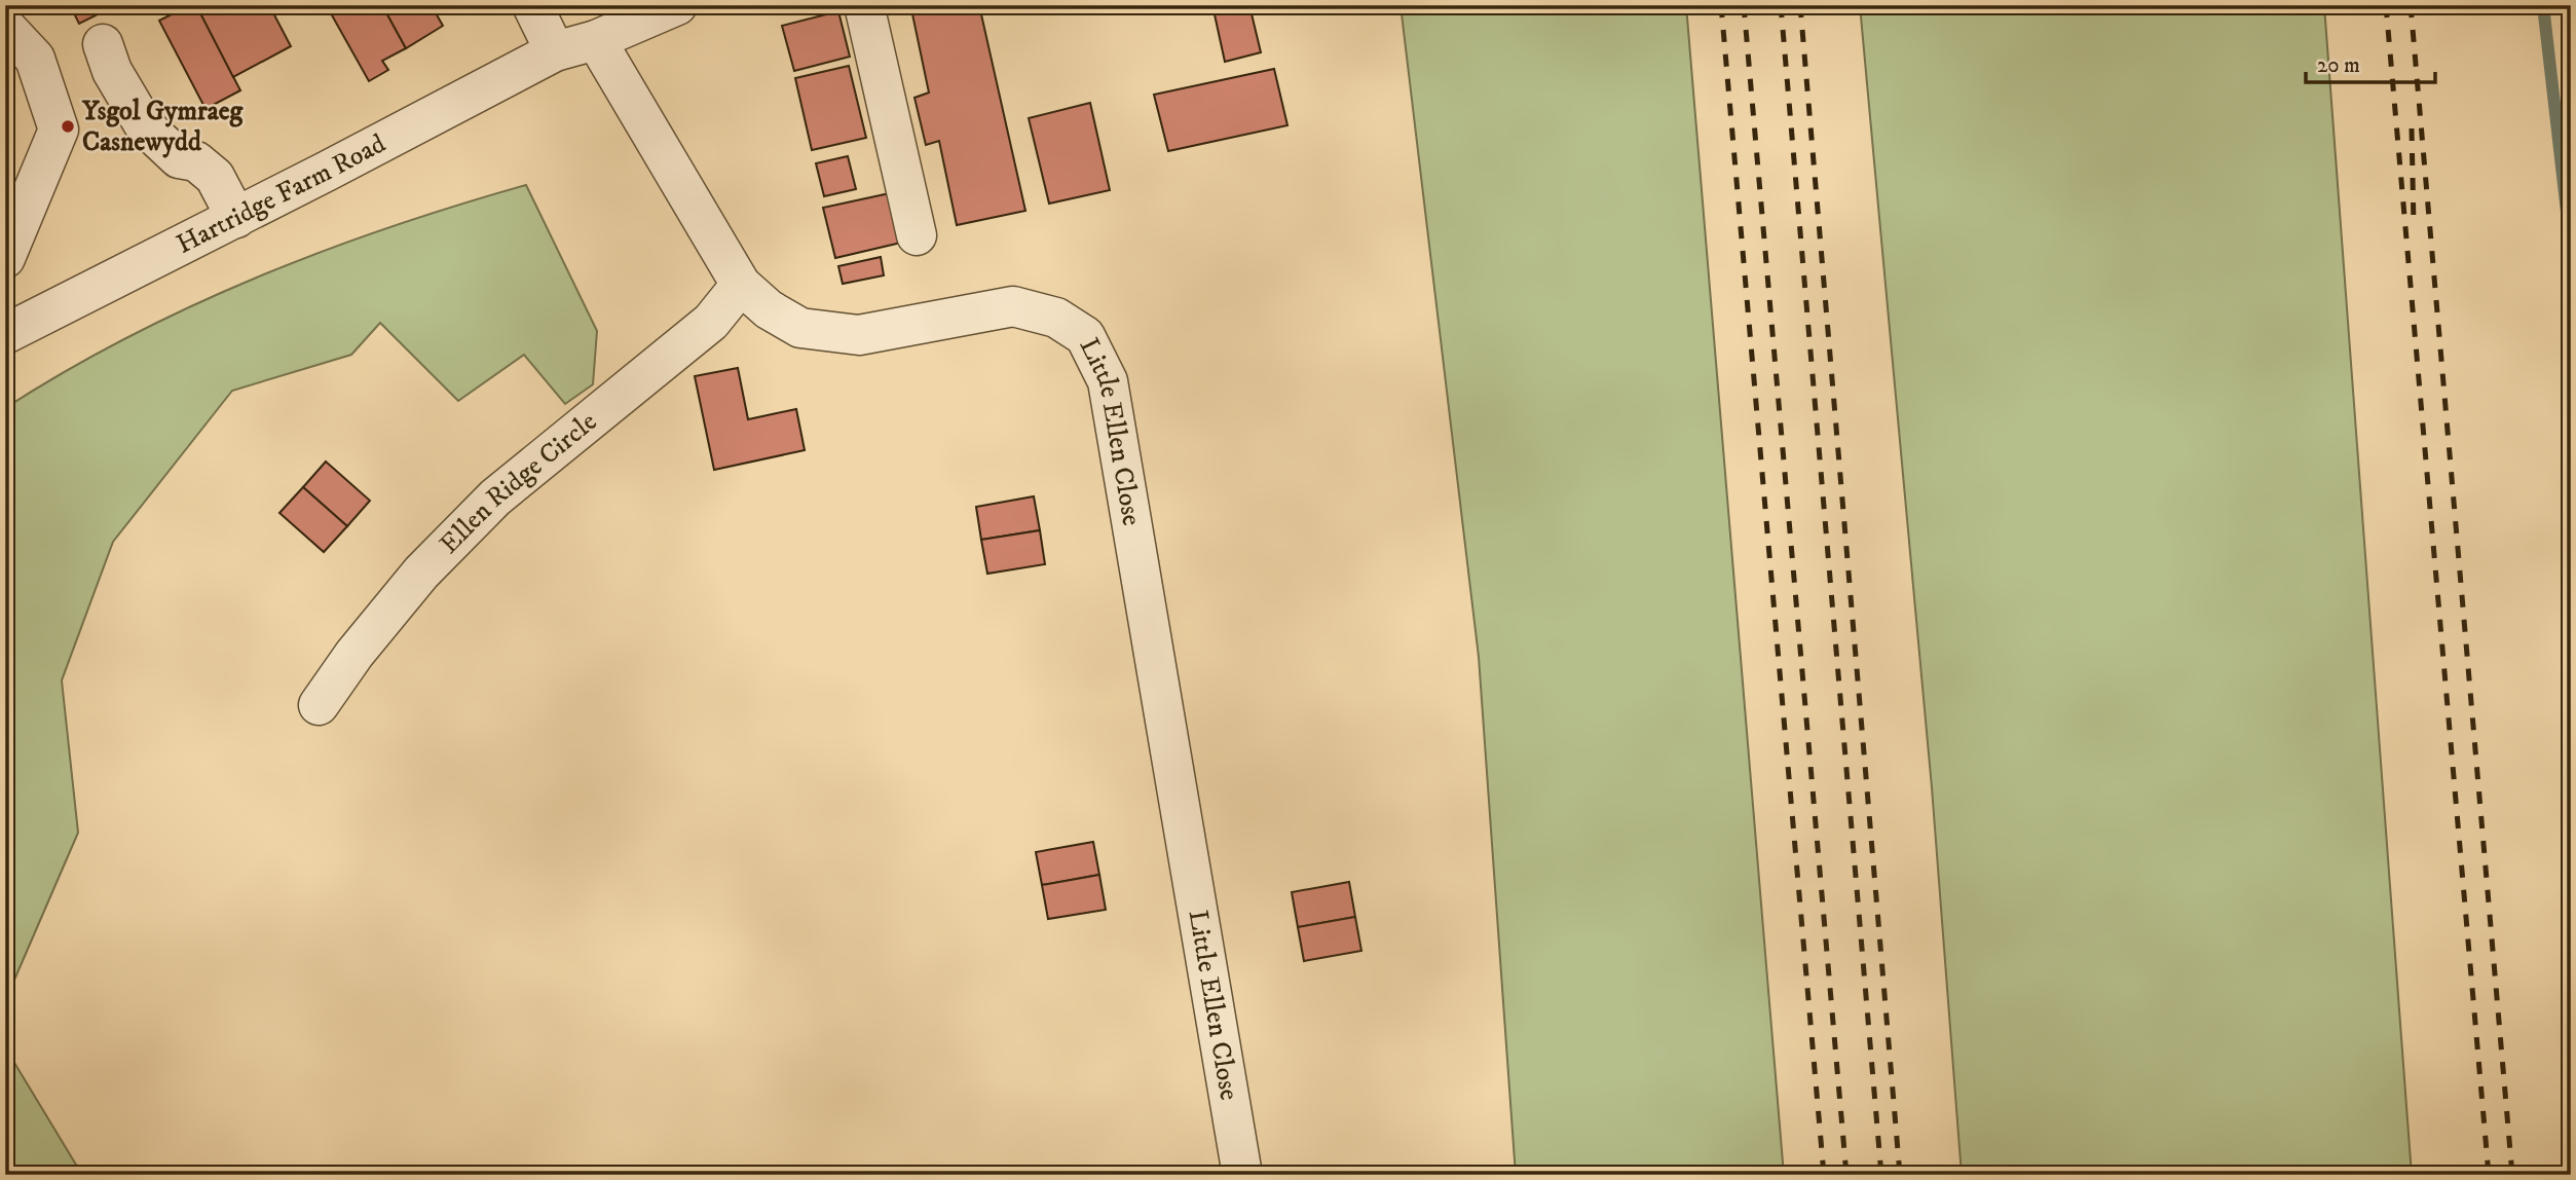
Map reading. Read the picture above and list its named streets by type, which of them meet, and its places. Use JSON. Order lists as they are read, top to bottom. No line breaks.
{"streets":{"street":["Hartridge Farm Road","Little Ellen Close","Ellen Ridge Circle"]},"crossings":[["Hartridge Farm Road","Little Ellen Close"],["Little Ellen Close","Ellen Ridge Circle"]],"places":["Ysgol Gymraeg Casnewydd"],"scale_bar":"20 m"}
